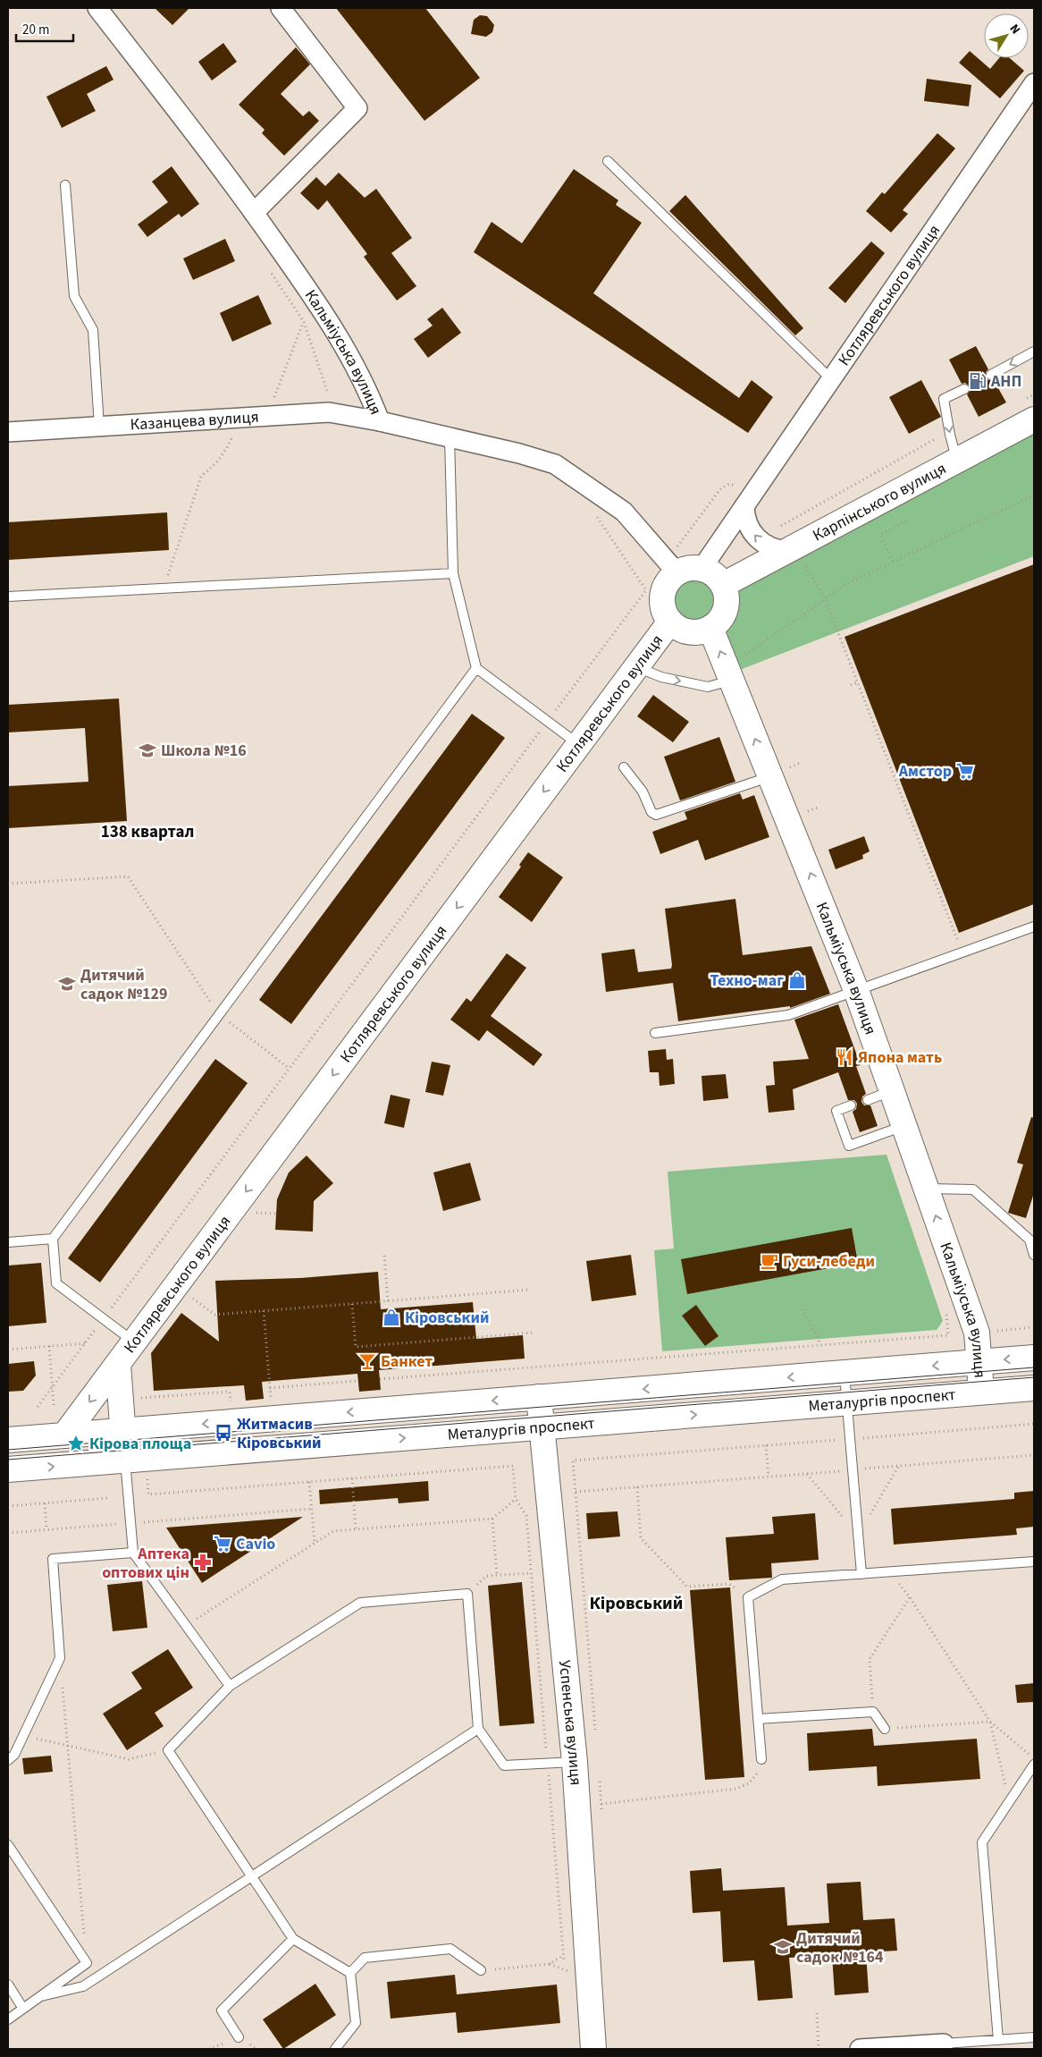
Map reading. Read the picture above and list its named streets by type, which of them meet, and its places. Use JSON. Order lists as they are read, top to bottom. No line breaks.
{"streets":{"street":["Котляревського вулиця","Кальміуська вулиця","Казанцева вулиця","Карпінського вулиця","Металургів проспект","Успенська вулиця"]},"crossings":[["Котляревського вулиця","Кальміуська вулиця"],["Котляревського вулиця","Карпінського вулиця"],["Котляревського вулиця","Металургів проспект"],["Кальміуська вулиця","Казанцева вулиця"],["Кальміуська вулиця","Карпінського вулиця"],["Кальміуська вулиця","Металургів проспект"],["Металургів проспект","Успенська вулиця"]],"one_way":["Котляревського вулиця"],"districts":["138 квартал","Кіровський"],"places":{"fuel station":["АНП"],"school or university":["Школа №16","Дитячий садок №129","Дитячий садок №164"],"supermarket":["Амстор","Cavio"],"shop":["Техно-маг","Кіровський"],"restaurant":["Япона мать"],"cafe":["Гуси-лебеди"],"bar":["Банкет"],"bus stop":["Житмасив Кіровський"],"place":["Кірова площа"],"pharmacy":["Аптека оптових цін"]},"scale_bar":"20 m","north":"top right"}
